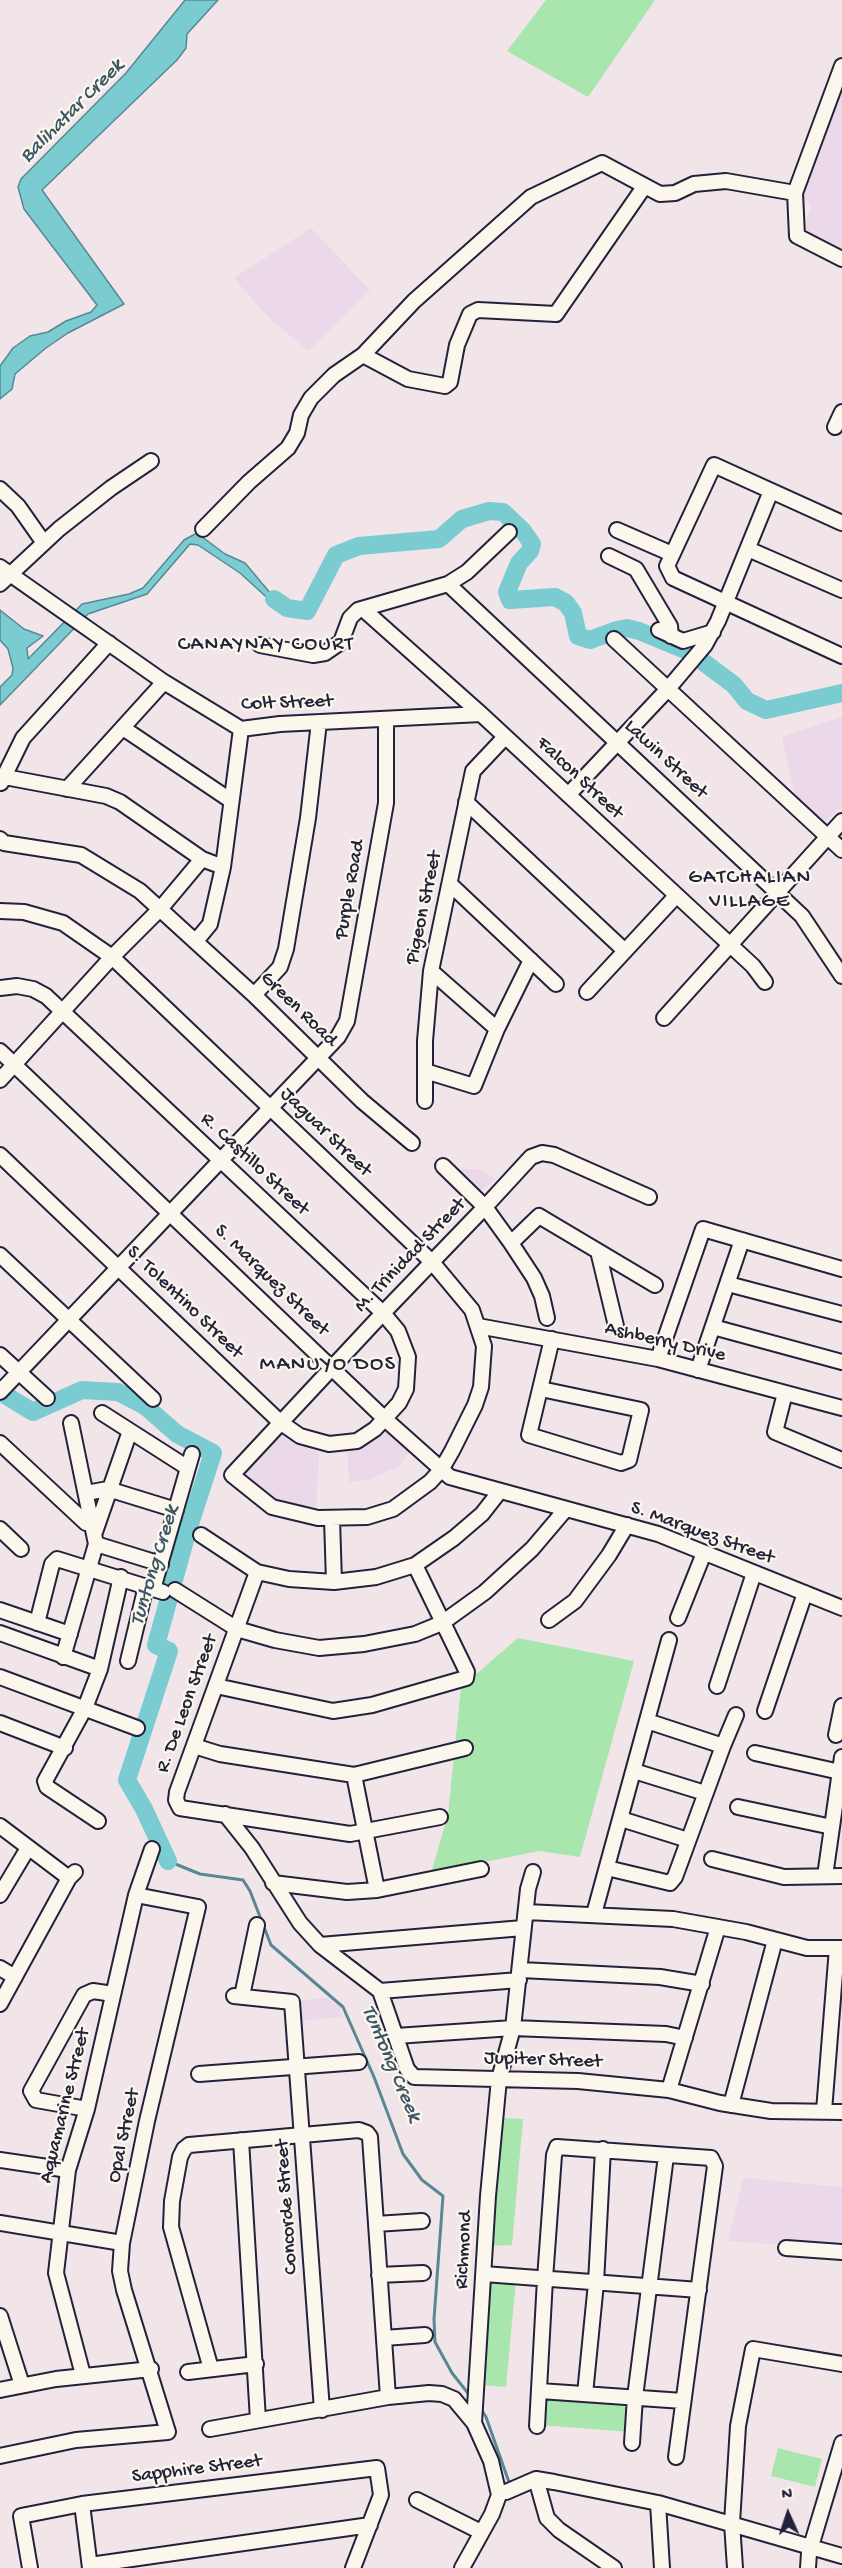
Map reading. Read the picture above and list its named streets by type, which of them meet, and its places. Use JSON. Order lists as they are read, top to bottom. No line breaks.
{"streets":{"street":["Colt Street","Lawin Street","Falcon Street","Purple Road","Pigeon Street","Green Road","Jaguar Street","R. Castillo Street","M. Trinidad Street","S. Marquez Street","S. Tolentino Street","Ashberry Drive","R. De Leon Street","Jupiter Street","Aquamarine Street","Opal Street","Concorde Street","Richmond","Sapphire Street"]},"crossings":[["Colt Street","Falcon Street"],["Colt Street","Purple Road"],["Falcon Street","Pigeon Street"],["Purple Road","Green Road"],["Purple Road","Jaguar Street"],["Purple Road","R. Castillo Street"],["Purple Road","S. Marquez Street"],["Purple Road","S. Tolentino Street"],["Jaguar Street","M. Trinidad Street"],["Jaguar Street","S. Marquez Street"],["Jaguar Street","Ashberry Drive"],["R. Castillo Street","M. Trinidad Street"],["R. Castillo Street","S. Marquez Street"],["R. Castillo Street","S. Tolentino Street"],["M. Trinidad Street","S. Marquez Street"],["M. Trinidad Street","S. Tolentino Street"],["S. Marquez Street","S. Tolentino Street"],["Jupiter Street","Richmond"],["Aquamarine Street","Opal Street"]],"districts":["CANAYNAY COURT","GATCHALIAN VILLAGE","MANUYO DOS"],"water":["Balihatar Creek","Tuntong Creek"],"north":"top"}
